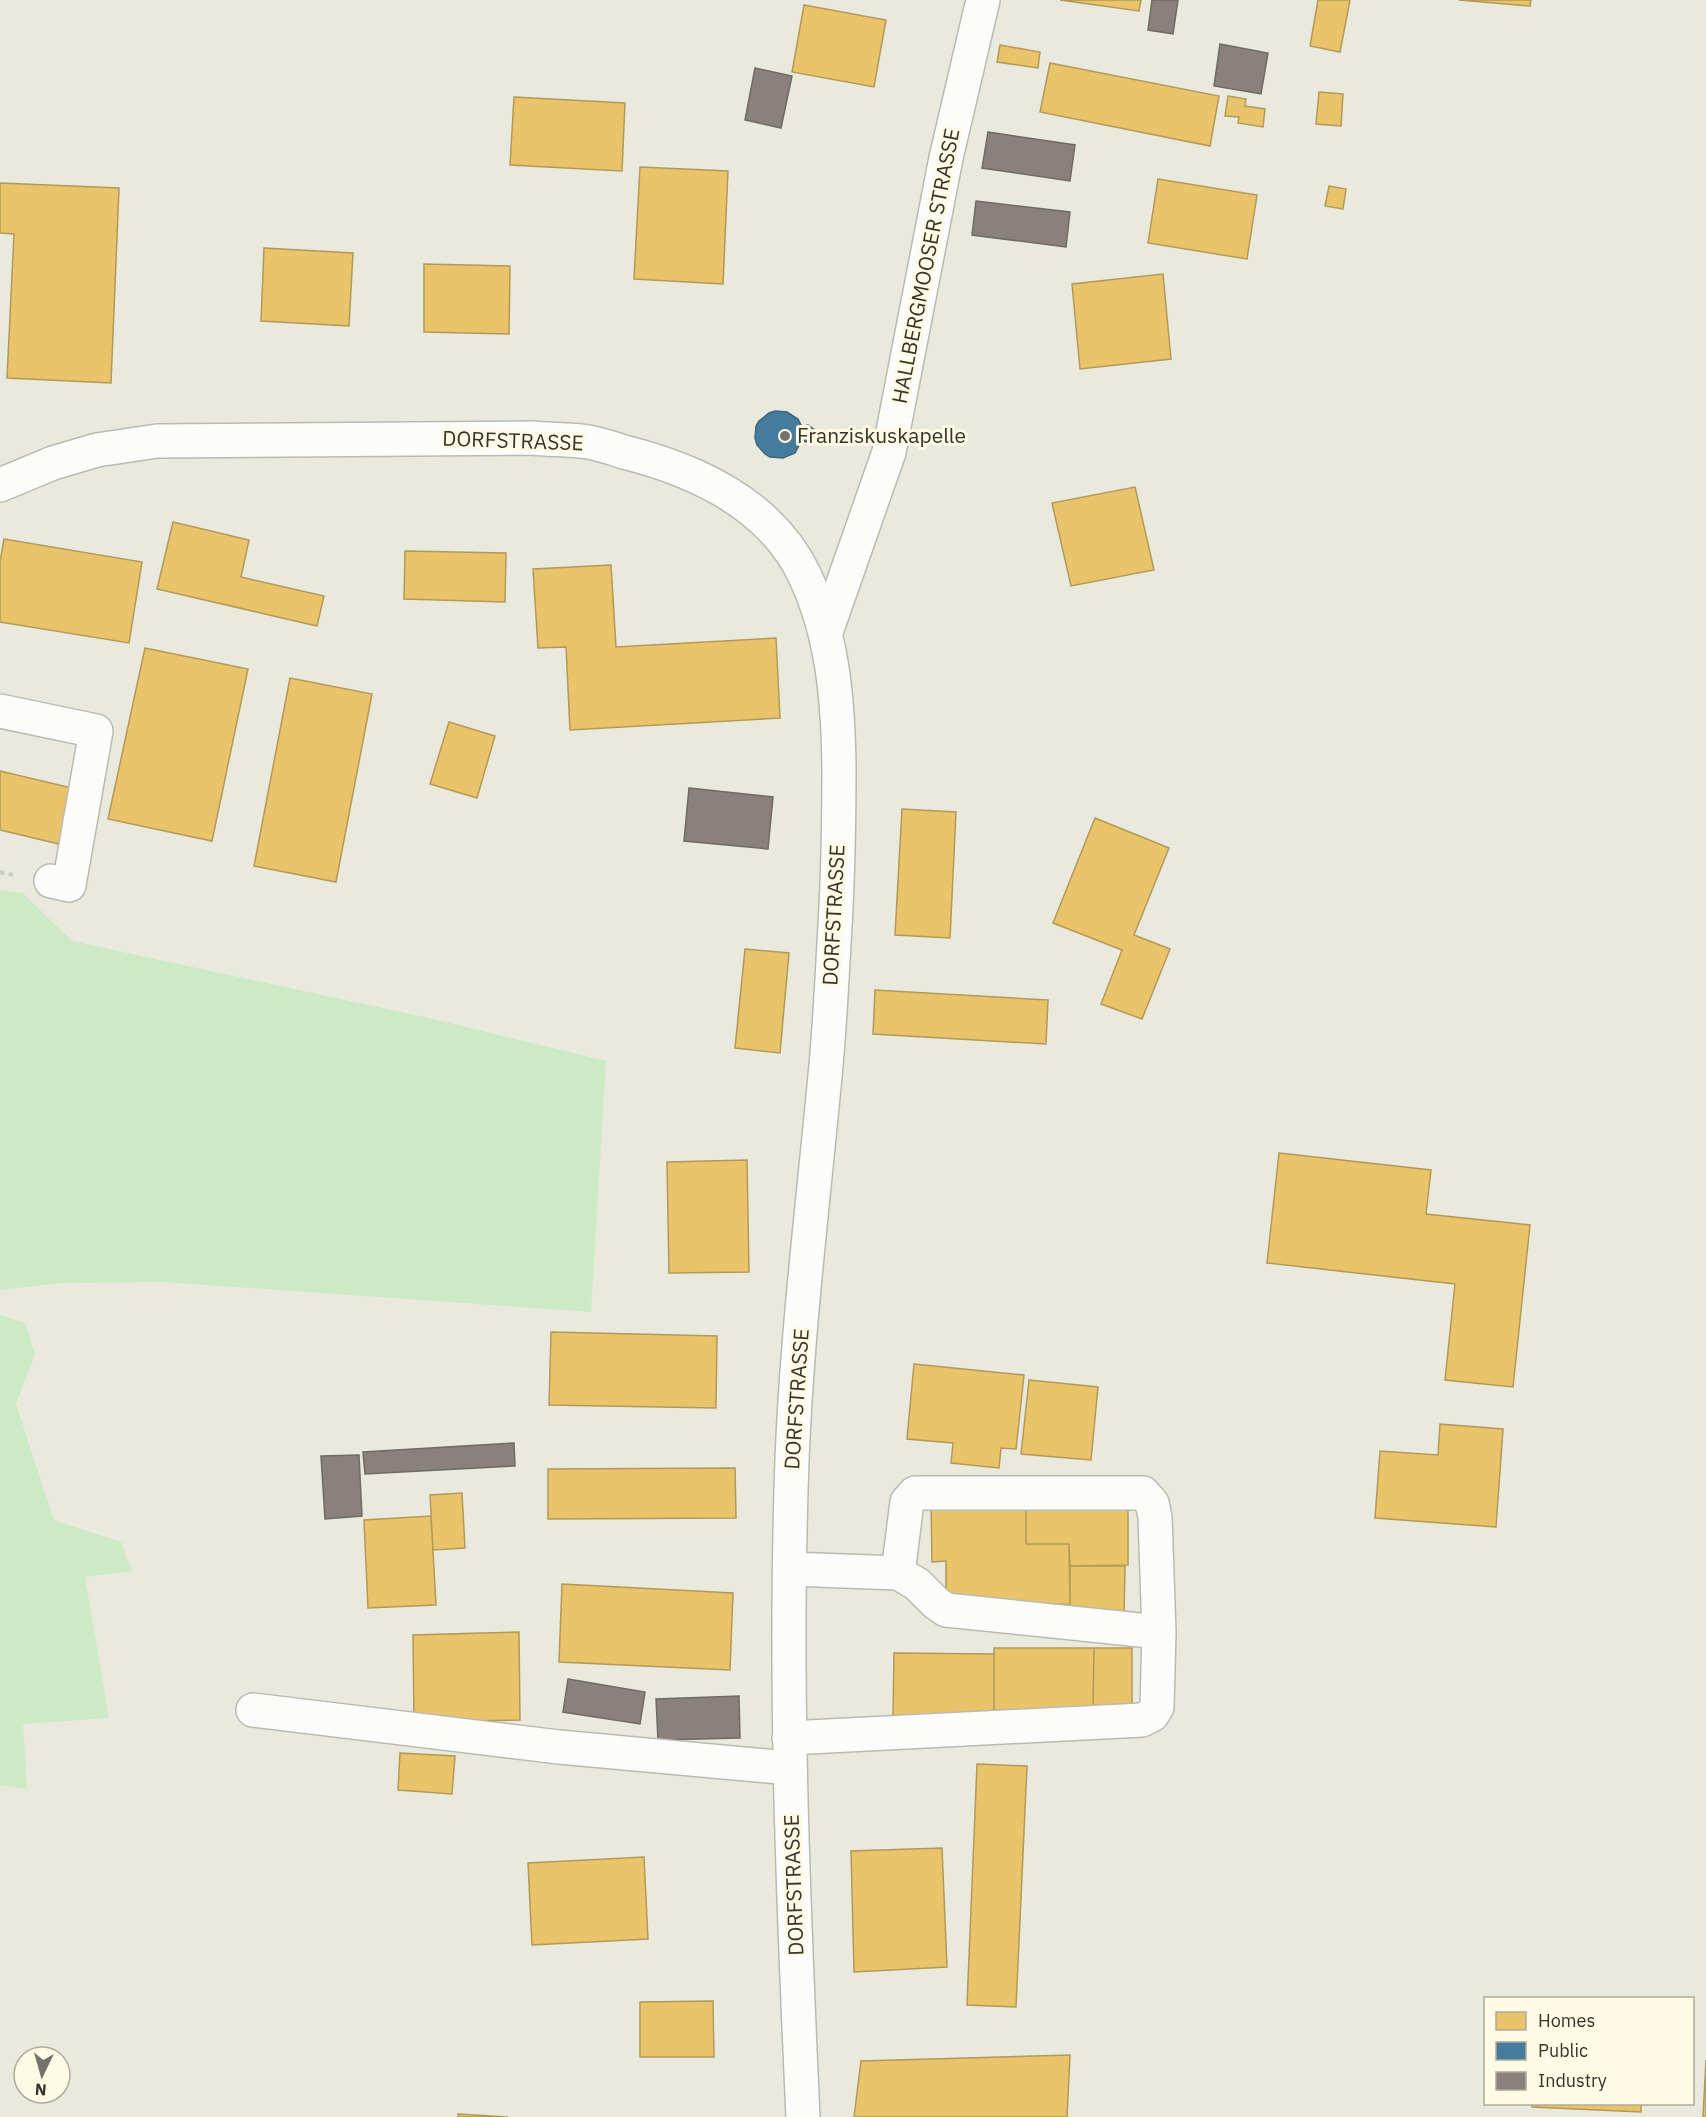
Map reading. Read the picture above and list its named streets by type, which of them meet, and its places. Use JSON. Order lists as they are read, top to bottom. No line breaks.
{"streets":{"street":["HALLBERGMOOSER STRASSE","DORFSTRASSE"]},"crossings":[["HALLBERGMOOSER STRASSE","DORFSTRASSE"]],"places":["Franziskuskapelle"],"legend":["Homes","Public","Industry"],"north":"bottom"}
